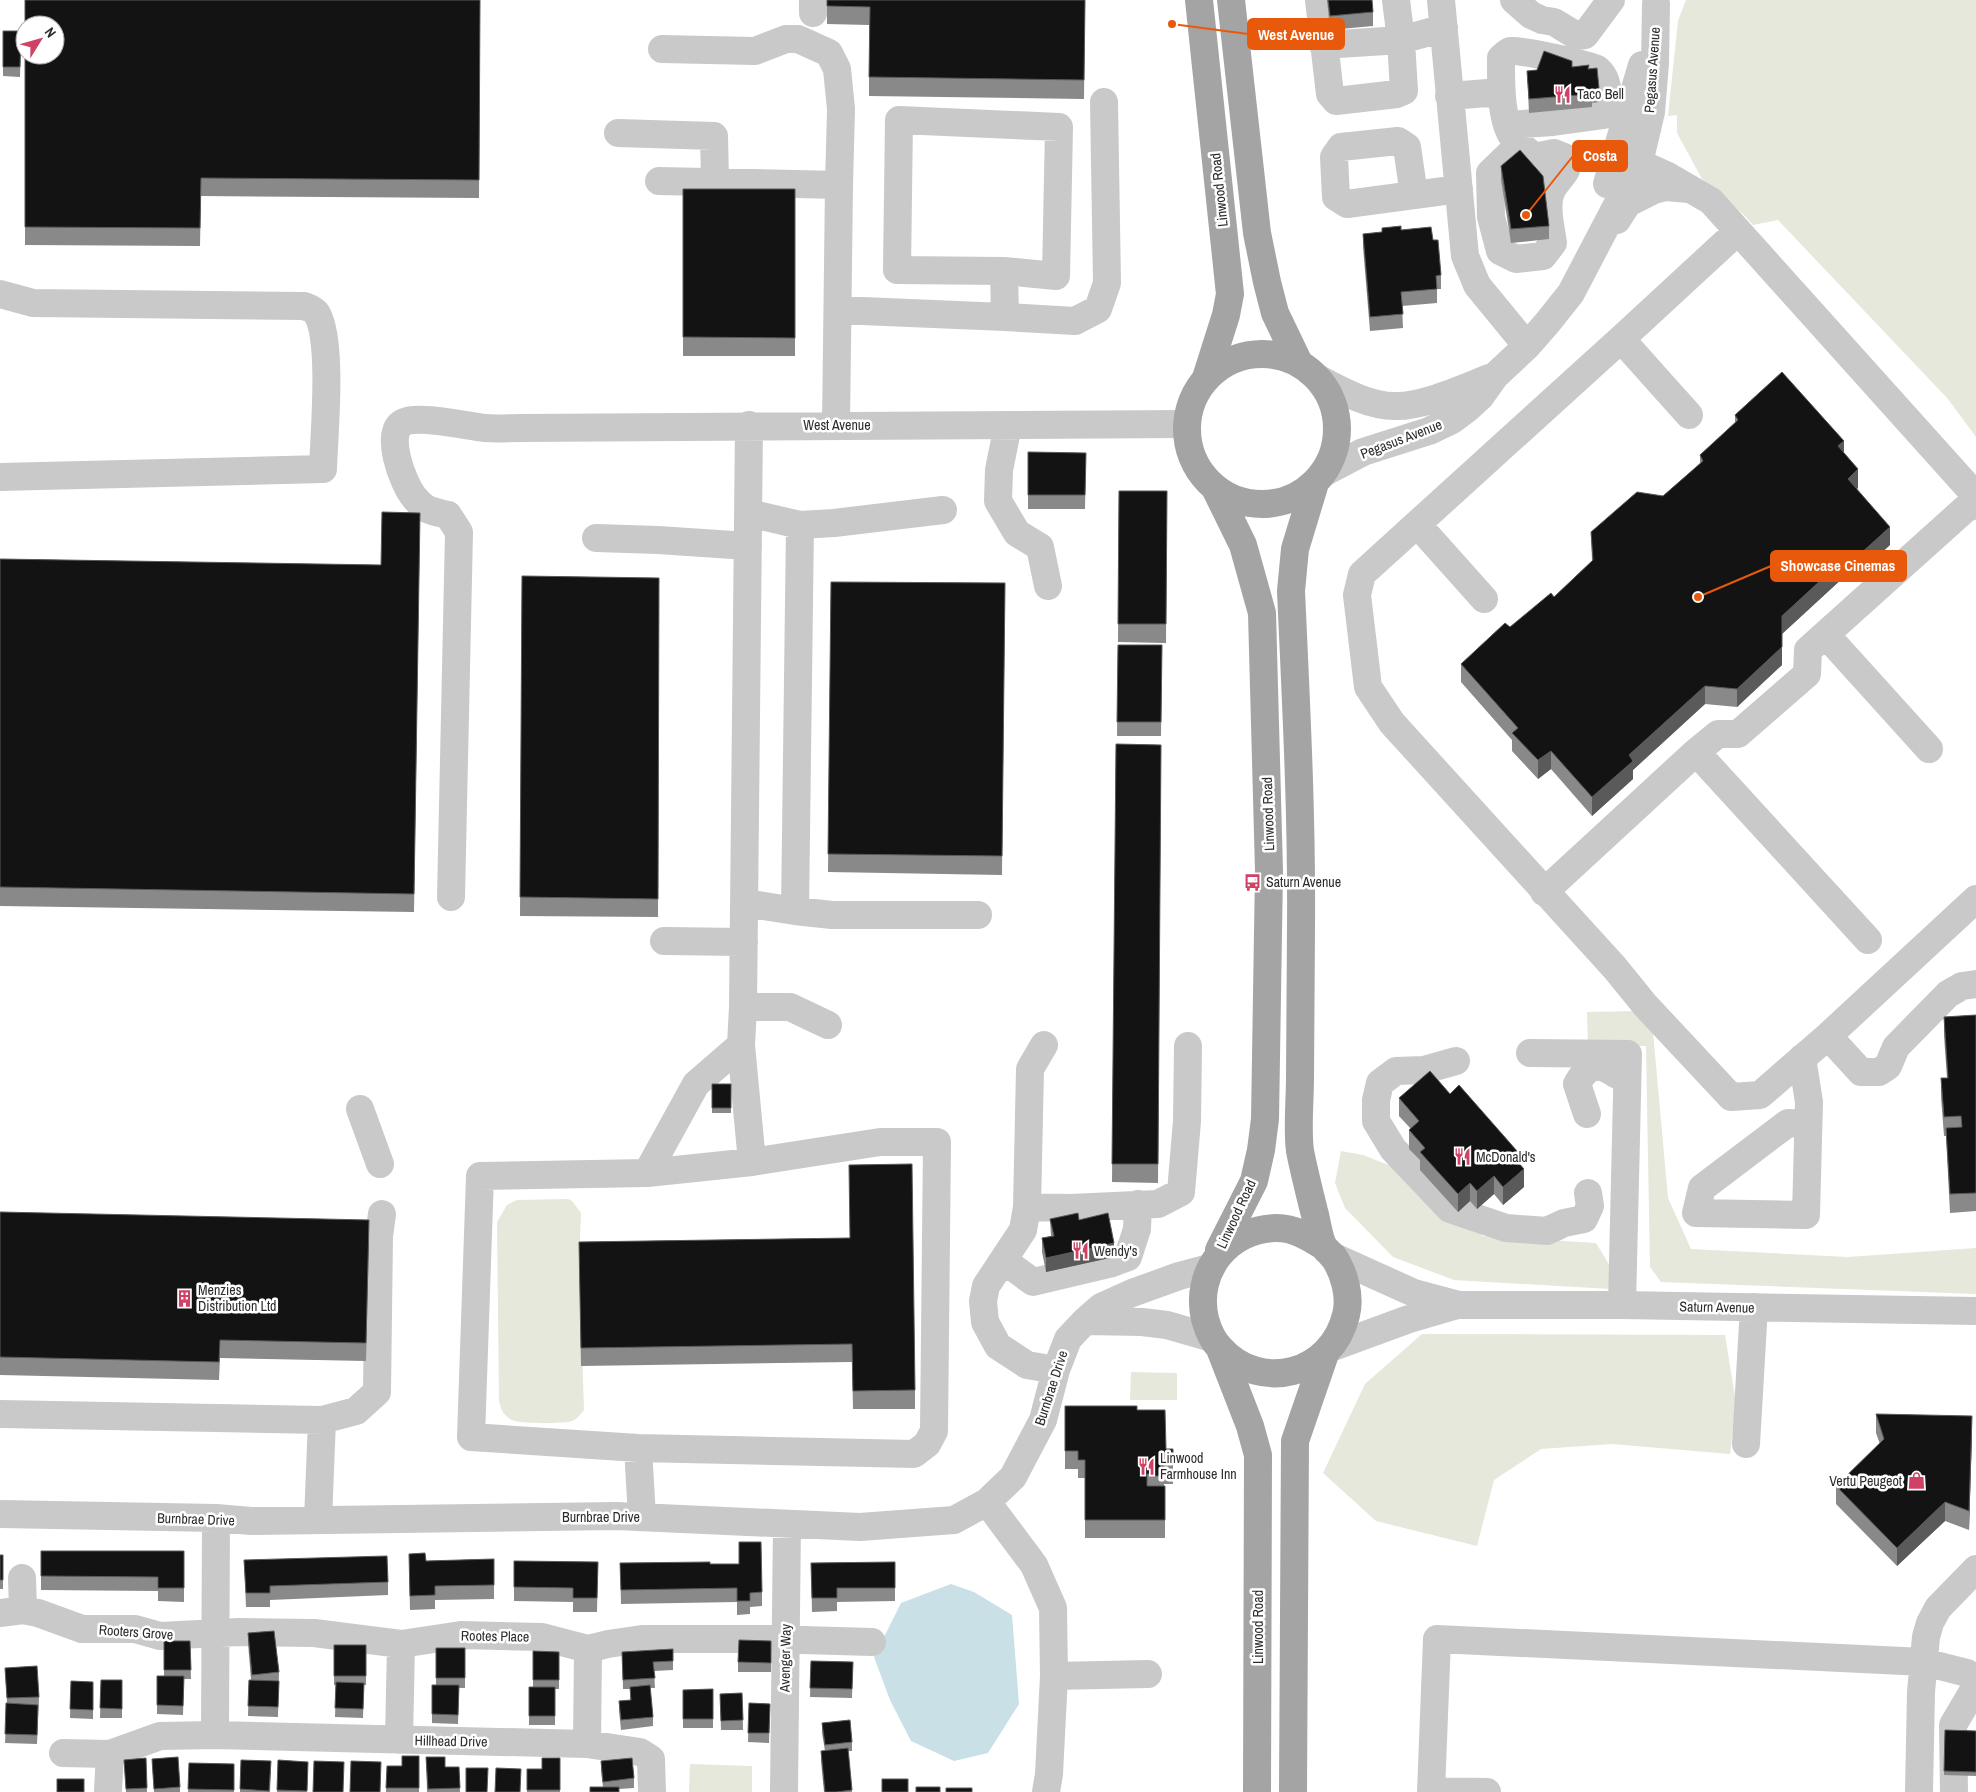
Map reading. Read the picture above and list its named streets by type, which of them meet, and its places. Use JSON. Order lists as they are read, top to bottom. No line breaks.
{"streets":{"main road":["Linwood Road"],"street":["Pegasus Avenue","West Avenue","Saturn Avenue","Burnbrae Drive","Rooters Grove","Rootes Place","Avenger Way","Hillhead Drive"]},"crossings":[["Pegasus Avenue","Linwood Road"],["Pegasus Avenue","West Avenue"],["Linwood Road","West Avenue"],["Linwood Road","Saturn Avenue"],["Linwood Road","Burnbrae Drive"],["Saturn Avenue","Burnbrae Drive"],["Burnbrae Drive","Avenger Way"],["Rooters Grove","Rootes Place"],["Rootes Place","Avenger Way"]],"places":{"other":["West Avenue","Costa","Showcase Cinemas"],"restaurant":["Taco Bell","McDonald's","Wendy's","Linwood Farmhouse Inn"],"bus stop":["Saturn Avenue"],"building":["Menzies Distribution Ltd"],"shop":["Vertu Peugeot"]},"north":"top right"}
